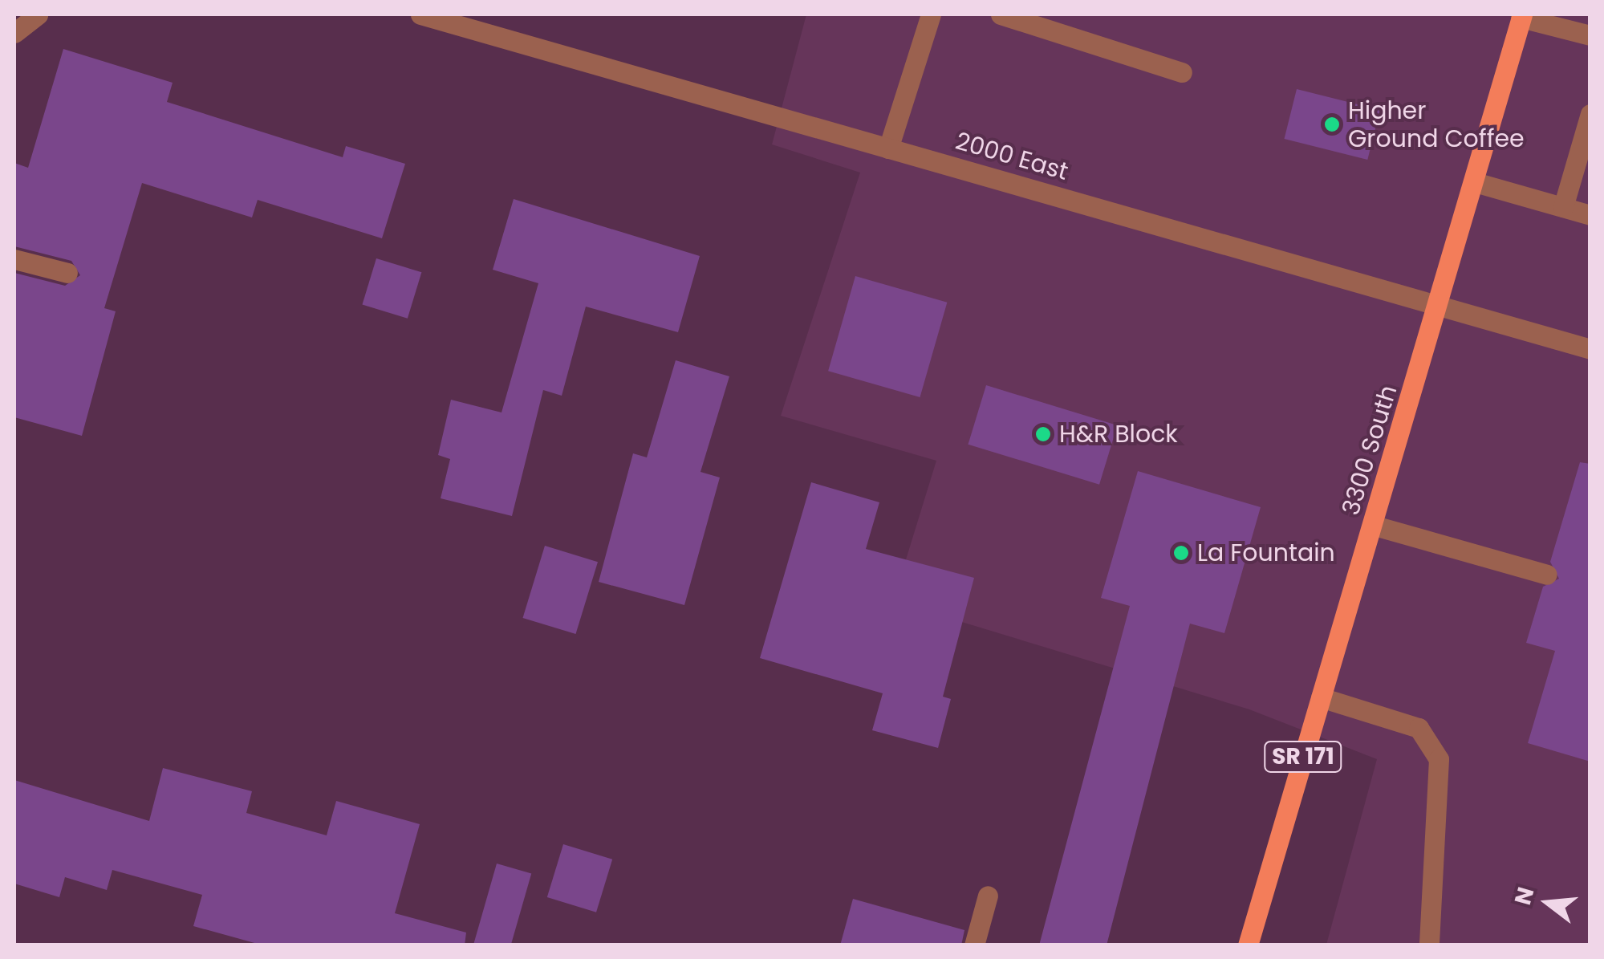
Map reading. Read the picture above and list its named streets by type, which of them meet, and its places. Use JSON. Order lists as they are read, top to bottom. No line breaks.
{"streets":{"main road":["3300 South","SR 171"],"street":["2000 East"]},"crossings":[["2000 East","3300 South"]],"places":["Higher Ground Coffee","H&R Block","La Fountain"],"north":"left"}
